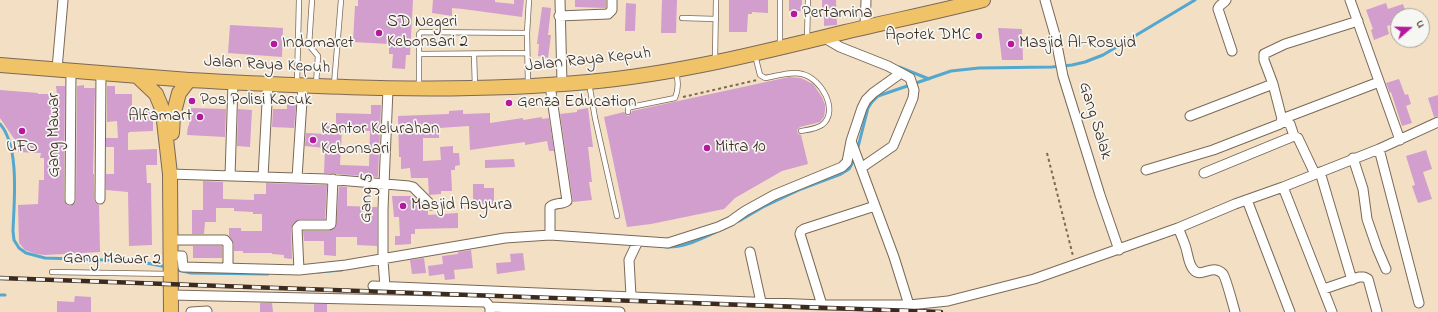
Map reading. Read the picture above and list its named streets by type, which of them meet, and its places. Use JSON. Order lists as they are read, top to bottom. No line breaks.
{"streets":{"main road":["Jalan Raya Kepuh"],"street":["Gang Salak","Gang Mawar","Gang 5"],"lane":["Gang Mawar 2"]},"crossings":[["Jalan Raya Kepuh","Gang Mawar"],["Jalan Raya Kepuh","Gang 5"]],"places":["Pertamina","SD Negeri Kebonsari 2","Apotek DMC","Indomaret","Masjid Al-Rosyid","Pos Polisi Kacuk","Genza Education","Alfamart","UFO","Kantor Kelurahan Kebonsari","Mitra 10","Masjid Asyura"],"north":"right"}
